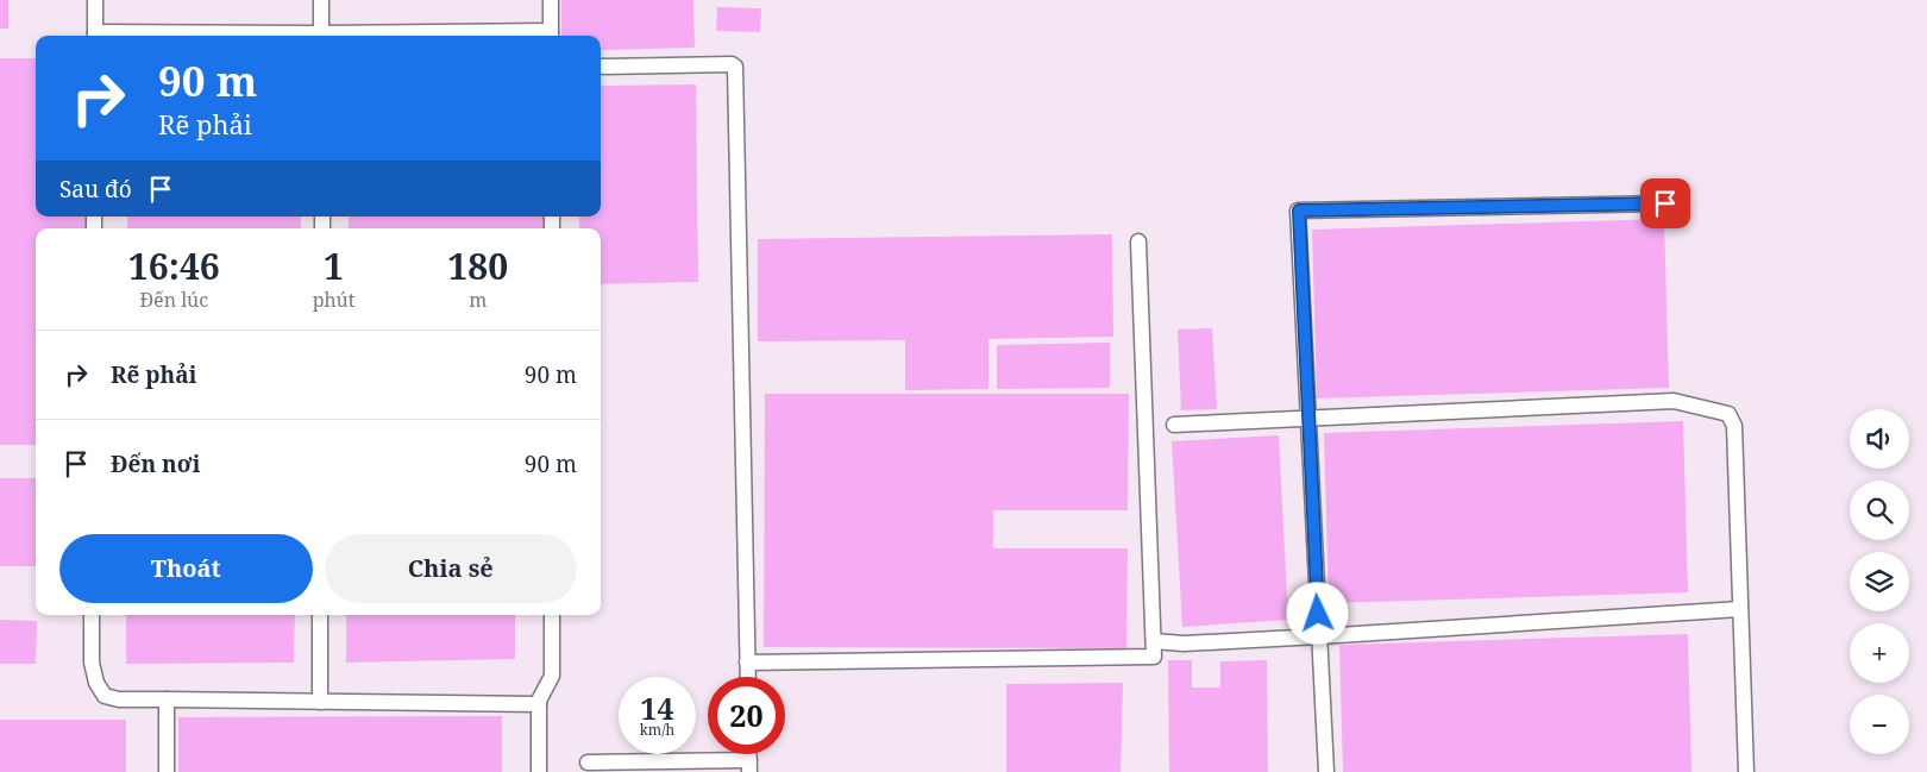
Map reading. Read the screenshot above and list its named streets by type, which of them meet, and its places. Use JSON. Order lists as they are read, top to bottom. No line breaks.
{"page":{"turn":["90 m","Rẽ phải"],"then":"Sau đó","eta":["16:46","Đến lúc","1","phút","180","m"],"list":[{"name":"Rẽ phải","value":"90 m"},{"name":"Đến nơi","value":"90 m"}],"map_buttons":["+","−"],"buttons":["Thoát","Chia sẻ"],"speed":"14 km/h","limit":"20"}}
